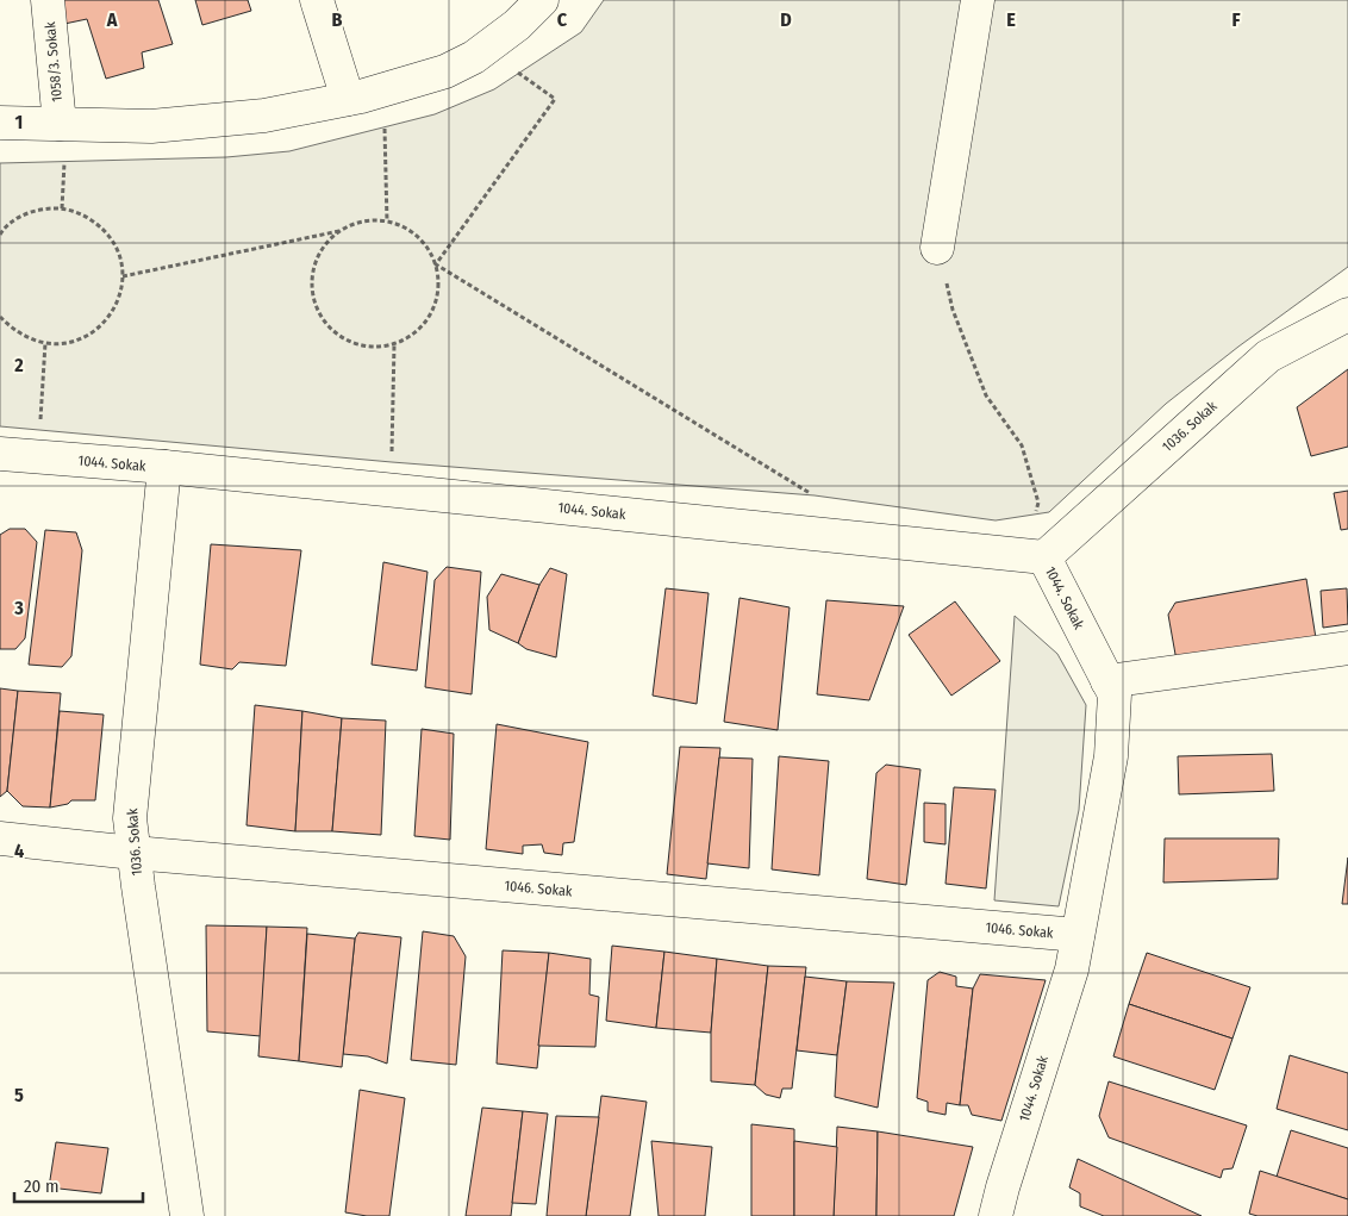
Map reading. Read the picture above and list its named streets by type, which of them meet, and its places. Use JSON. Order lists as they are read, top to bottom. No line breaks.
{"streets":{"street":["1058/3. Sokak","1036. Sokak","1044. Sokak","1046. Sokak"]},"crossings":[["1036. Sokak","1044. Sokak"],["1036. Sokak","1046. Sokak"],["1044. Sokak","1046. Sokak"]],"scale_bar":"20 m","grid":{"columns":["A","B","C","D","E","F"],"rows":["1","2","3","4","5"]}}
